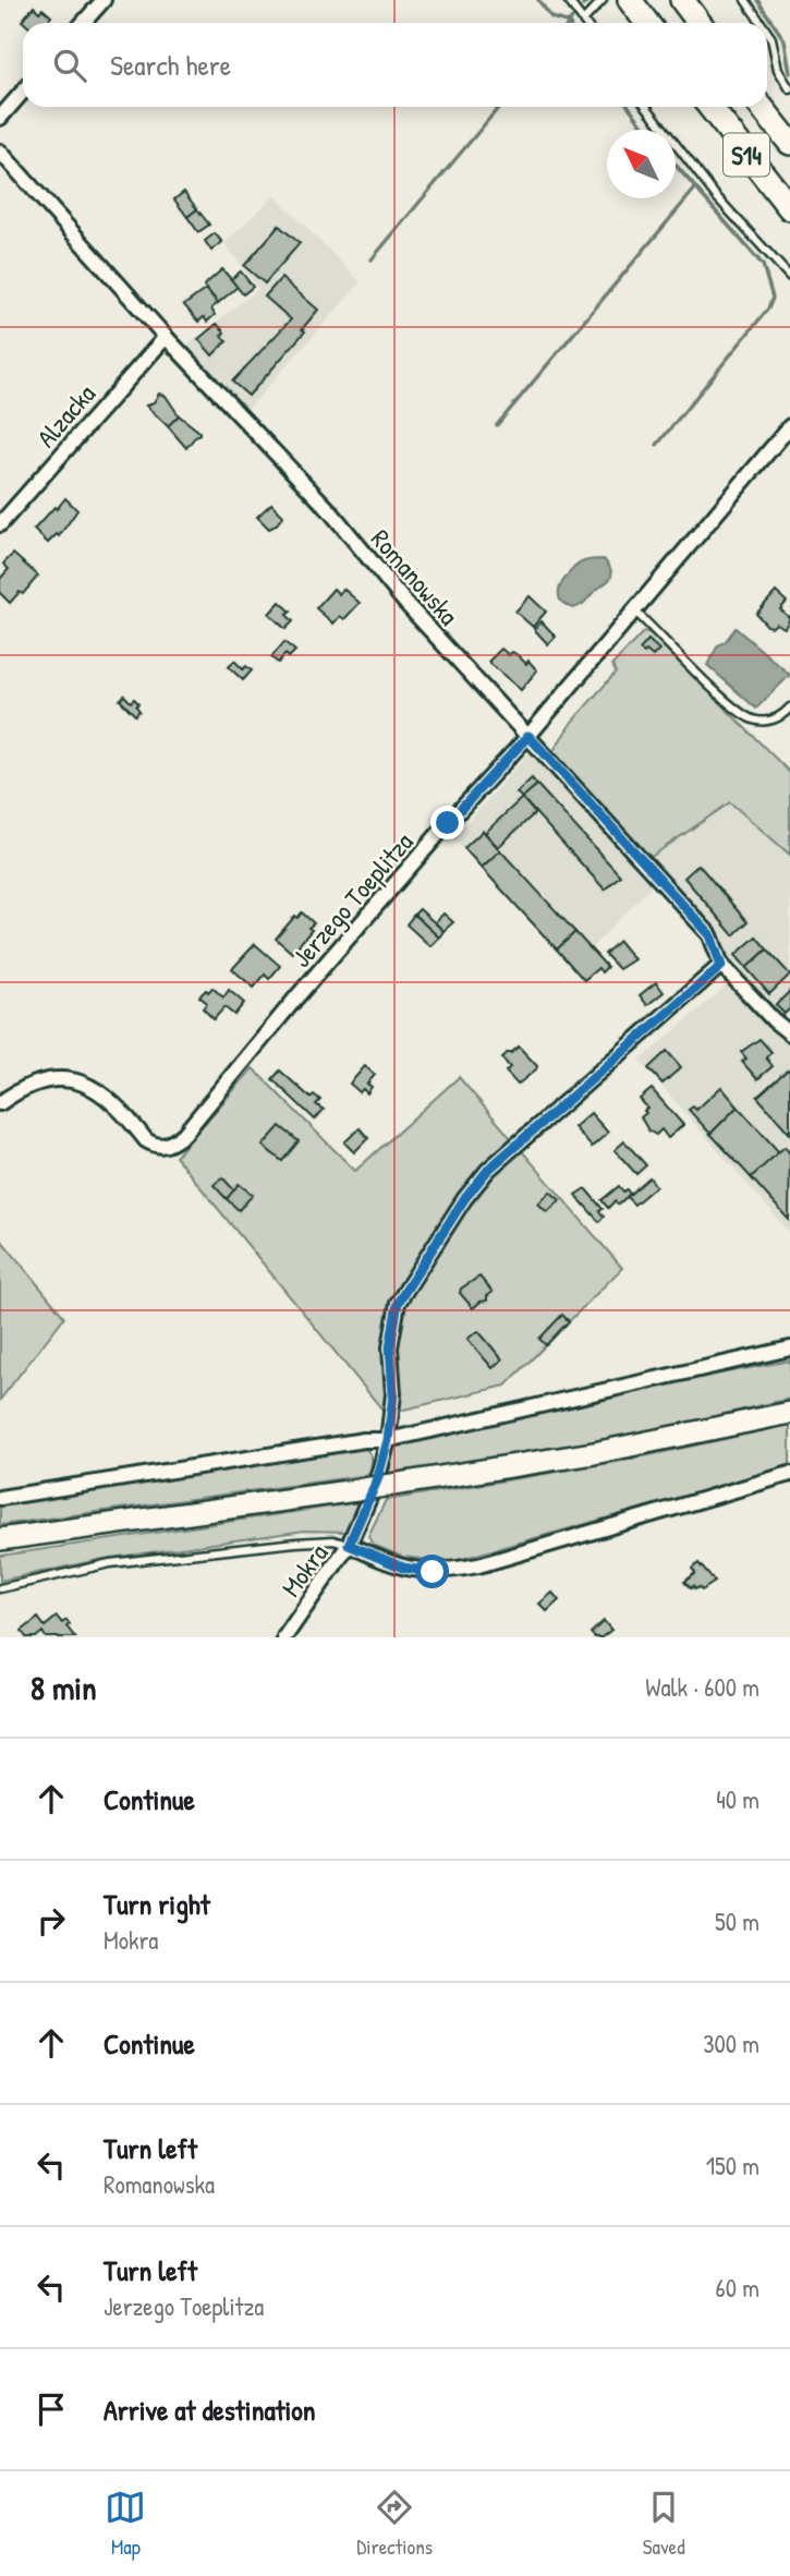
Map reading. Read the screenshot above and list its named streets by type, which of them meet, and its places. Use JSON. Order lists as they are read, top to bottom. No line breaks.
{"streets":{"highway":["S14"],"street":["Alzacka","Romanowska","Jerzego Toeplitza","Mokra"]},"crossings":[["Alzacka","Romanowska"],["Romanowska","Jerzego Toeplitza"],["Romanowska","Mokra"]],"north":"top left","page":{"search":"Search here","heading":["8 min","Walk · 600 m"],"list":[["Continue","40 m"],["Turn right","Mokra","50 m"],["Continue","300 m"],["Turn left","Romanowska","150 m"],["Turn left","Jerzego Toeplitza","60 m"],"Arrive at destination"],"nav":["Map","Directions","Saved"]}}
